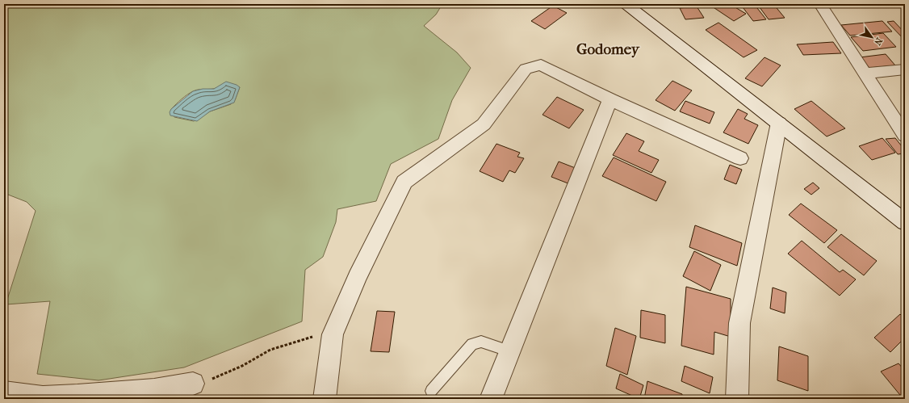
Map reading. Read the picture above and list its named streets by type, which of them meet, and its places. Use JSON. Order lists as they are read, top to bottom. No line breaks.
{"districts":["Godomey"],"north":"bottom right"}
